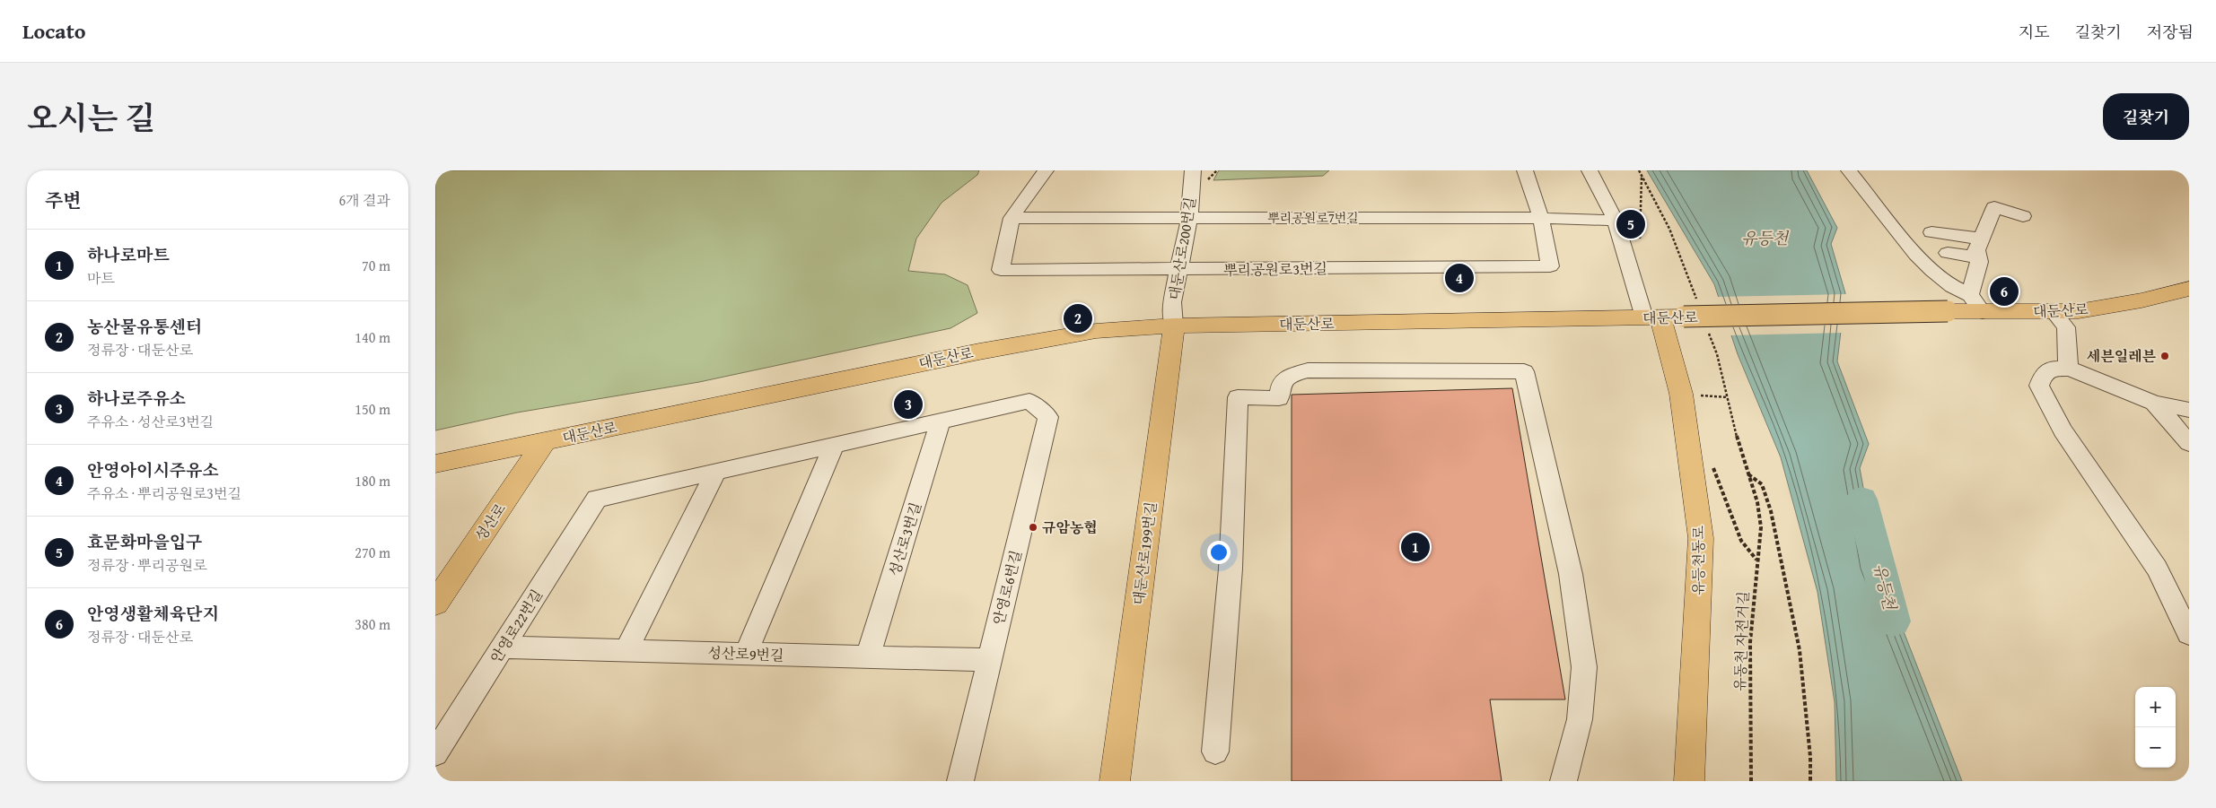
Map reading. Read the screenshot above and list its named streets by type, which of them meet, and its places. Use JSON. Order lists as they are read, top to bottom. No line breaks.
{"streets":{"main road":["대둔산로","성산로","대둔산로199번길","유등천동로"],"street":["뿌리공원로7번길","대둔산로200번길","뿌리공원로3번길","성산로3번길","안영로6번길","안영로22번길","성산로9번길"],"path":["유동천 자전거길"]},"crossings":[["뿌리공원로7번길","대둔산로200번길"],["뿌리공원로7번길","뿌리공원로3번길"],["대둔산로200번길","뿌리공원로3번길"],["대둔산로200번길","대둔산로"],["대둔산로200번길","대둔산로199번길"],["대둔산로","성산로"],["대둔산로","대둔산로199번길"],["대둔산로","유등천동로"],["성산로3번길","안영로6번길"],["성산로3번길","성산로9번길"],["안영로6번길","성산로9번길"],["안영로22번길","성산로9번길"]],"water":["유등천"],"places":["세븐일레븐","규암농협"],"page":{"header":"Locato","nav":["지도","길찾기","저장됨"],"title":"오시는 길","buttons":"길찾기","heading":["주변","6개 결과"],"pins":["5","4","6","2","3","1"],"list":[{"mark":"1","name":"하나로마트","note":"마트","value":"70 m"},{"mark":"2","name":"농산물유통센터","note":"정류장 · 대둔산로","value":"140 m"},{"mark":"3","name":"하나로주유소","note":"주유소 · 성산로3번길","value":"150 m"},{"mark":"4","name":"안영아이시주유소","note":"주유소 · 뿌리공원로3번길","value":"180 m"},{"mark":"5","name":"효문화마을입구","note":"정류장 · 뿌리공원로","value":"270 m"},{"mark":"6","name":"안영생활체육단지","note":"정류장 · 대둔산로","value":"380 m"}],"map_buttons":["+","−"]}}
